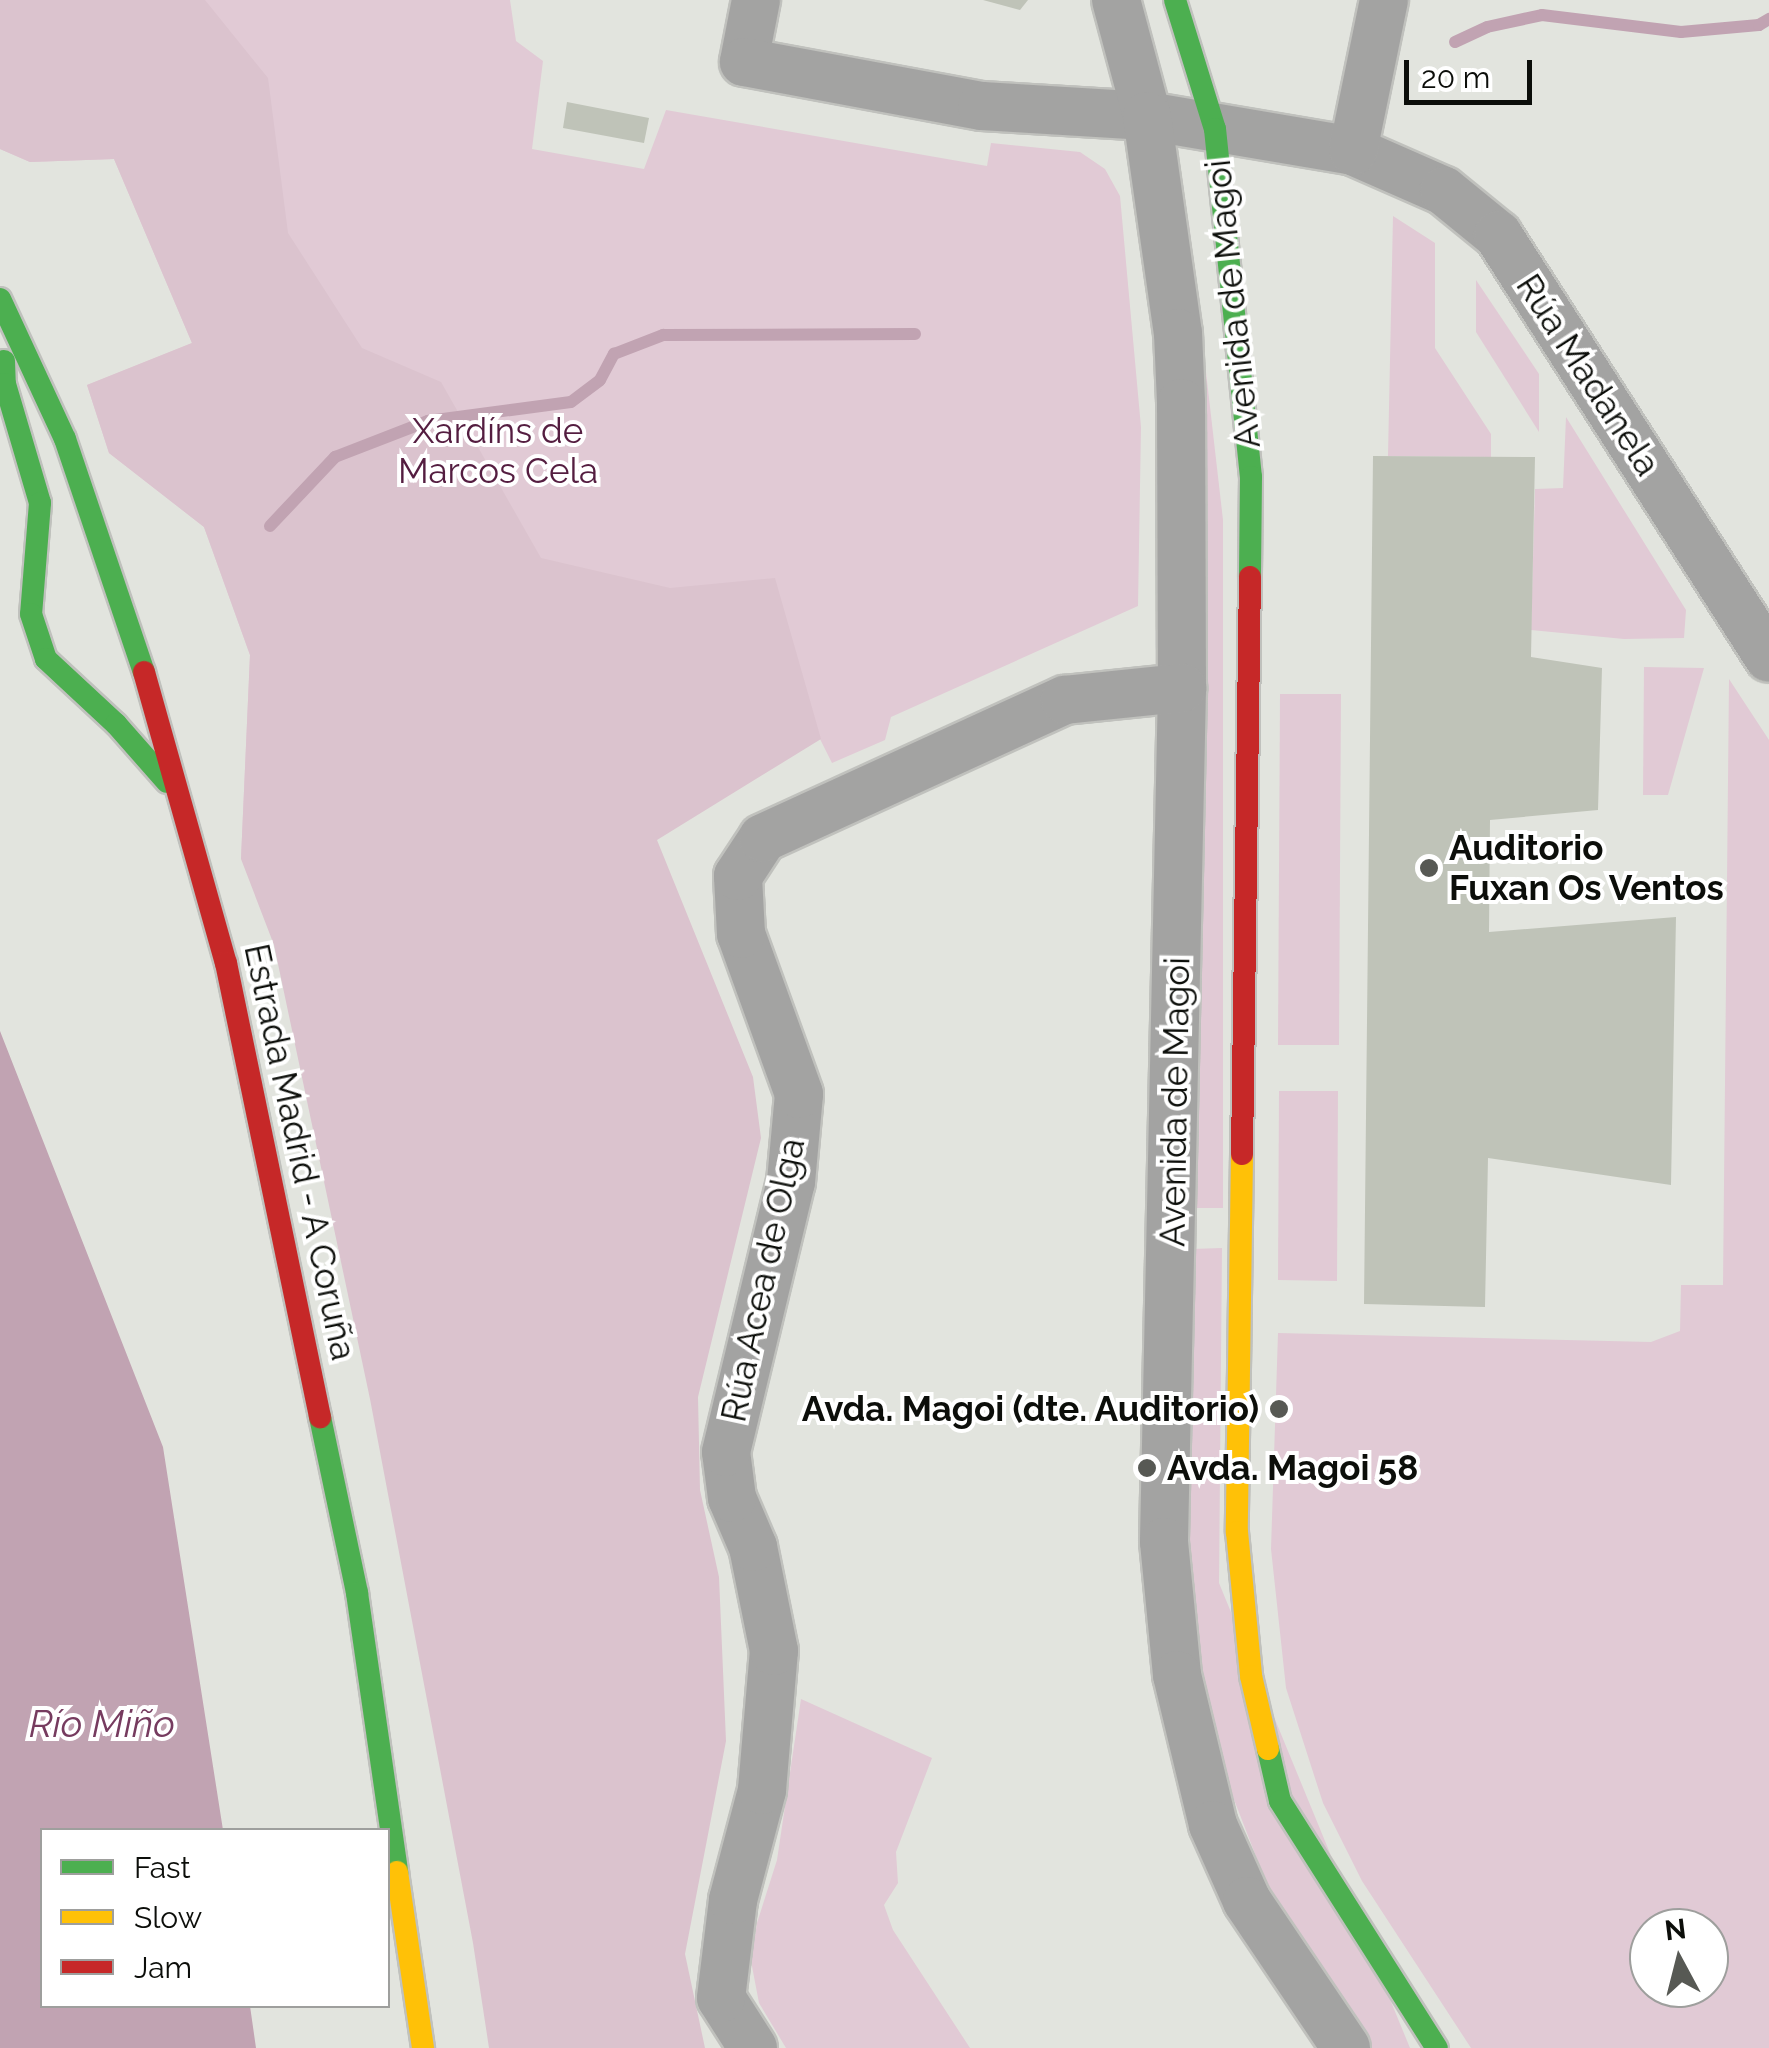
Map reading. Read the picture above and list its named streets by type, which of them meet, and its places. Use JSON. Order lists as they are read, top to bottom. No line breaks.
{"streets":{"main road":["Avenida de Magoi","Estrada Madrid - A Coruña"],"street":["Rúa Madanela","Rúa Acea de Olga"]},"crossings":[["Avenida de Magoi","Rúa Madanela"],["Avenida de Magoi","Rúa Acea de Olga"]],"water":["Río Miño"],"parks":["Xardíns de Marcos Cela"],"places":["Auditorio Fuxan Os Ventos","Avda. Magoi (dte. Auditorio)","Avda. Magoi 58"],"legend":["Fast","Slow","Jam"],"scale_bar":"20 m","north":"top"}
